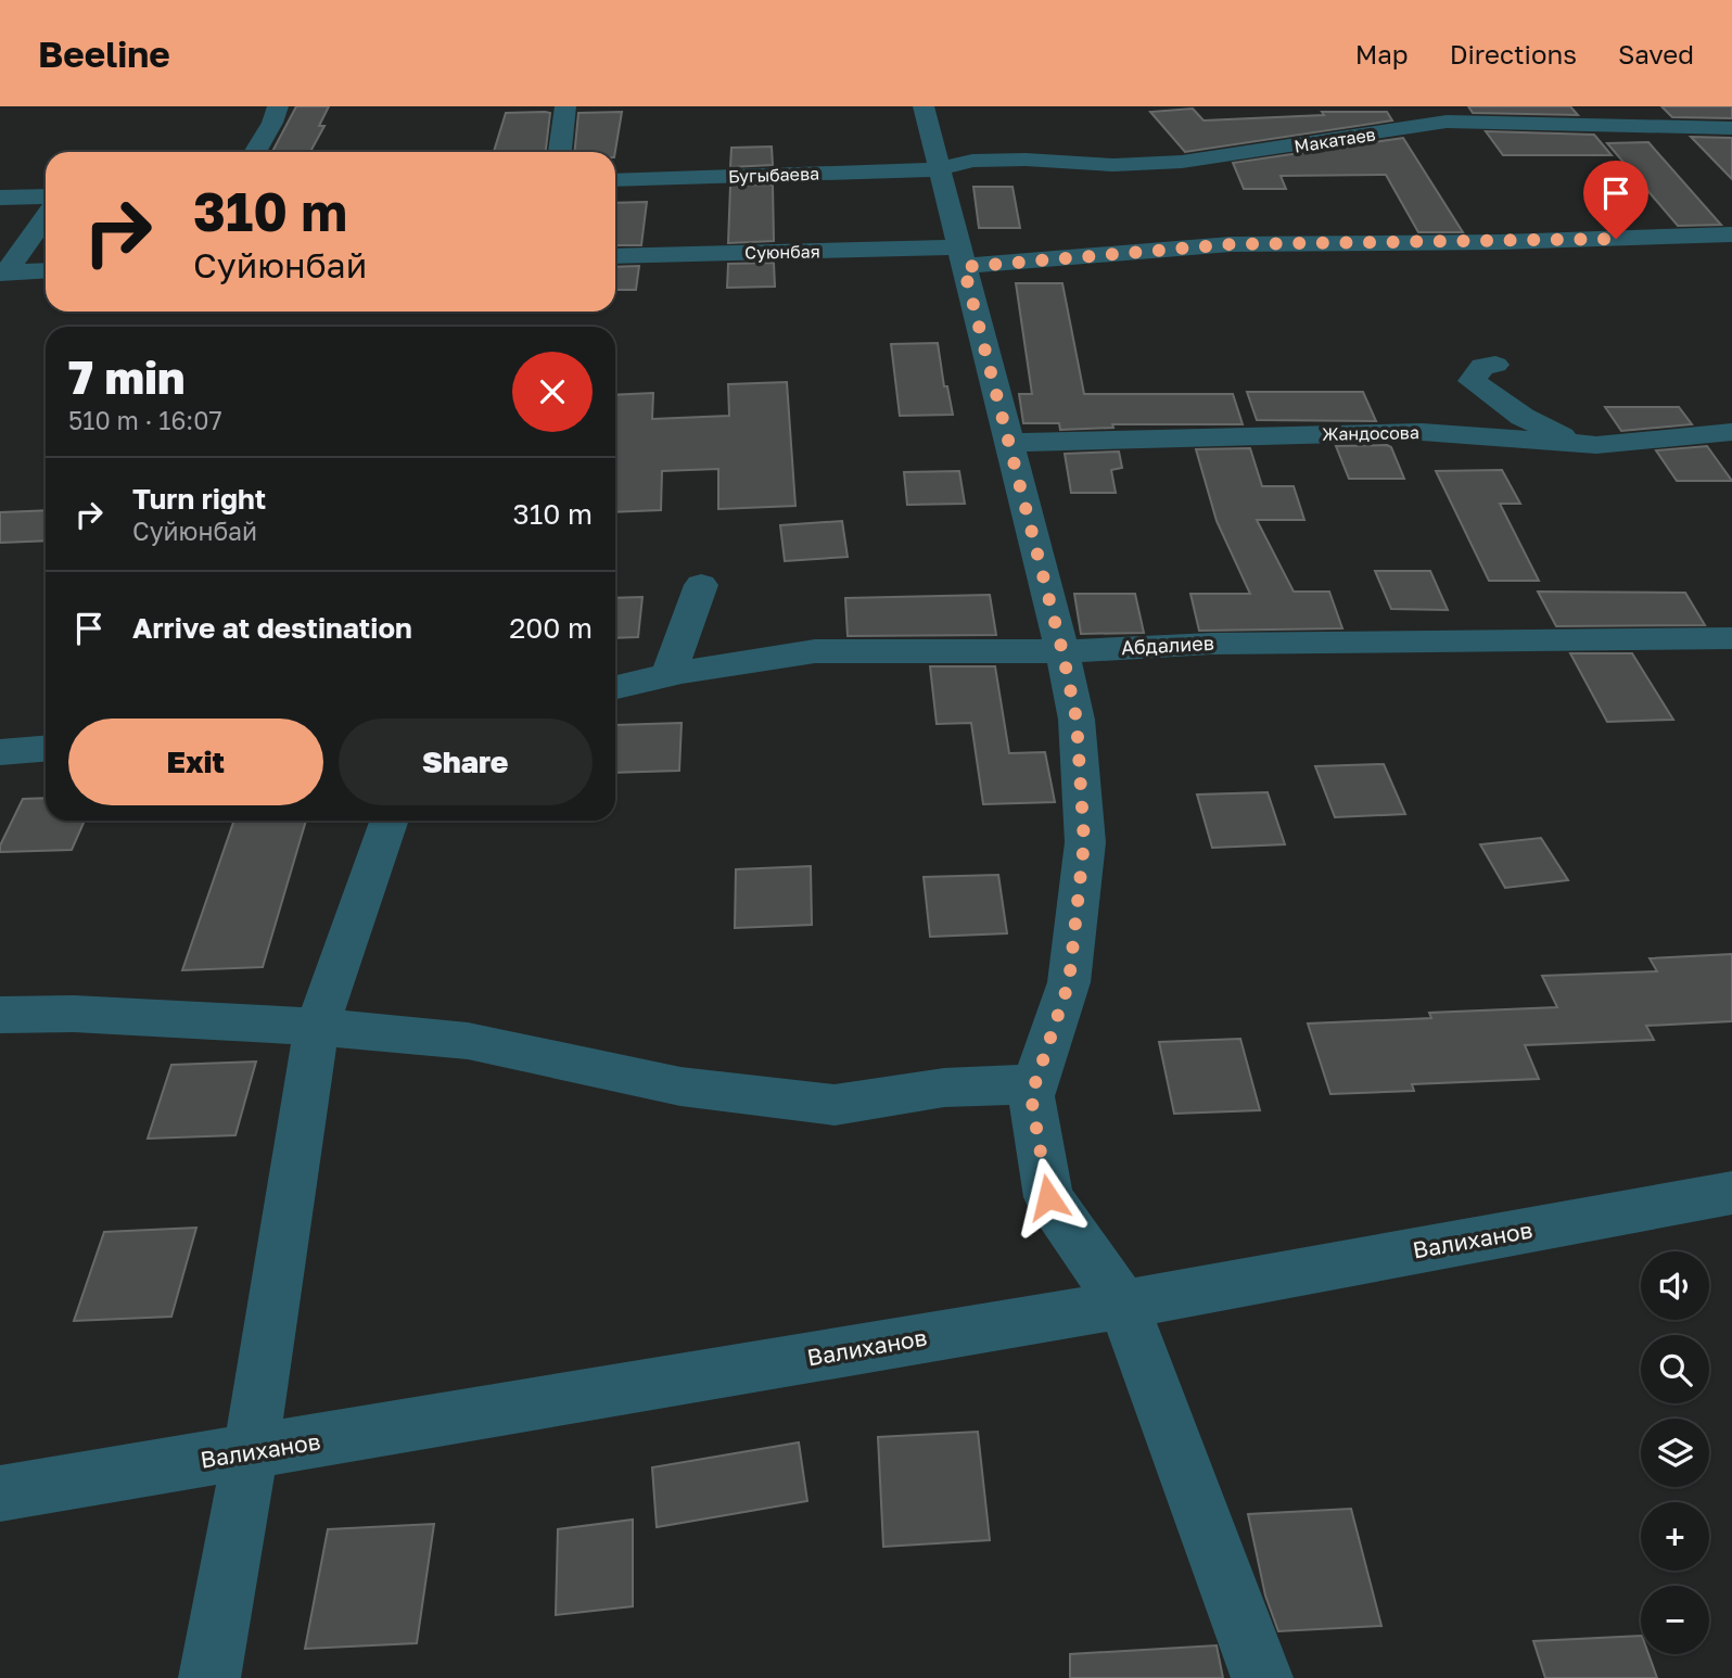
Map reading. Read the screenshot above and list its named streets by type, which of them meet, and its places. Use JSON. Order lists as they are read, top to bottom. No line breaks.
{"streets":{"street":["Макатаев","Бугыбаева","Суюнбая","Жандосова","Абдалиев","Валиханов"]},"crossings":[["Макатаев","Бугыбаева"]],"page":{"header":"Beeline","nav":["Map","Directions","Saved"],"turn":["310 m","Суйюнбай"],"heading":["7 min","510 m · 16:07"],"list":[{"name":"Turn right","note":"Суйюнбай","value":"310 m"},{"name":"Arrive at destination","value":"200 m"}],"buttons":["Exit","Share"],"map_buttons":["+","−"]}}
